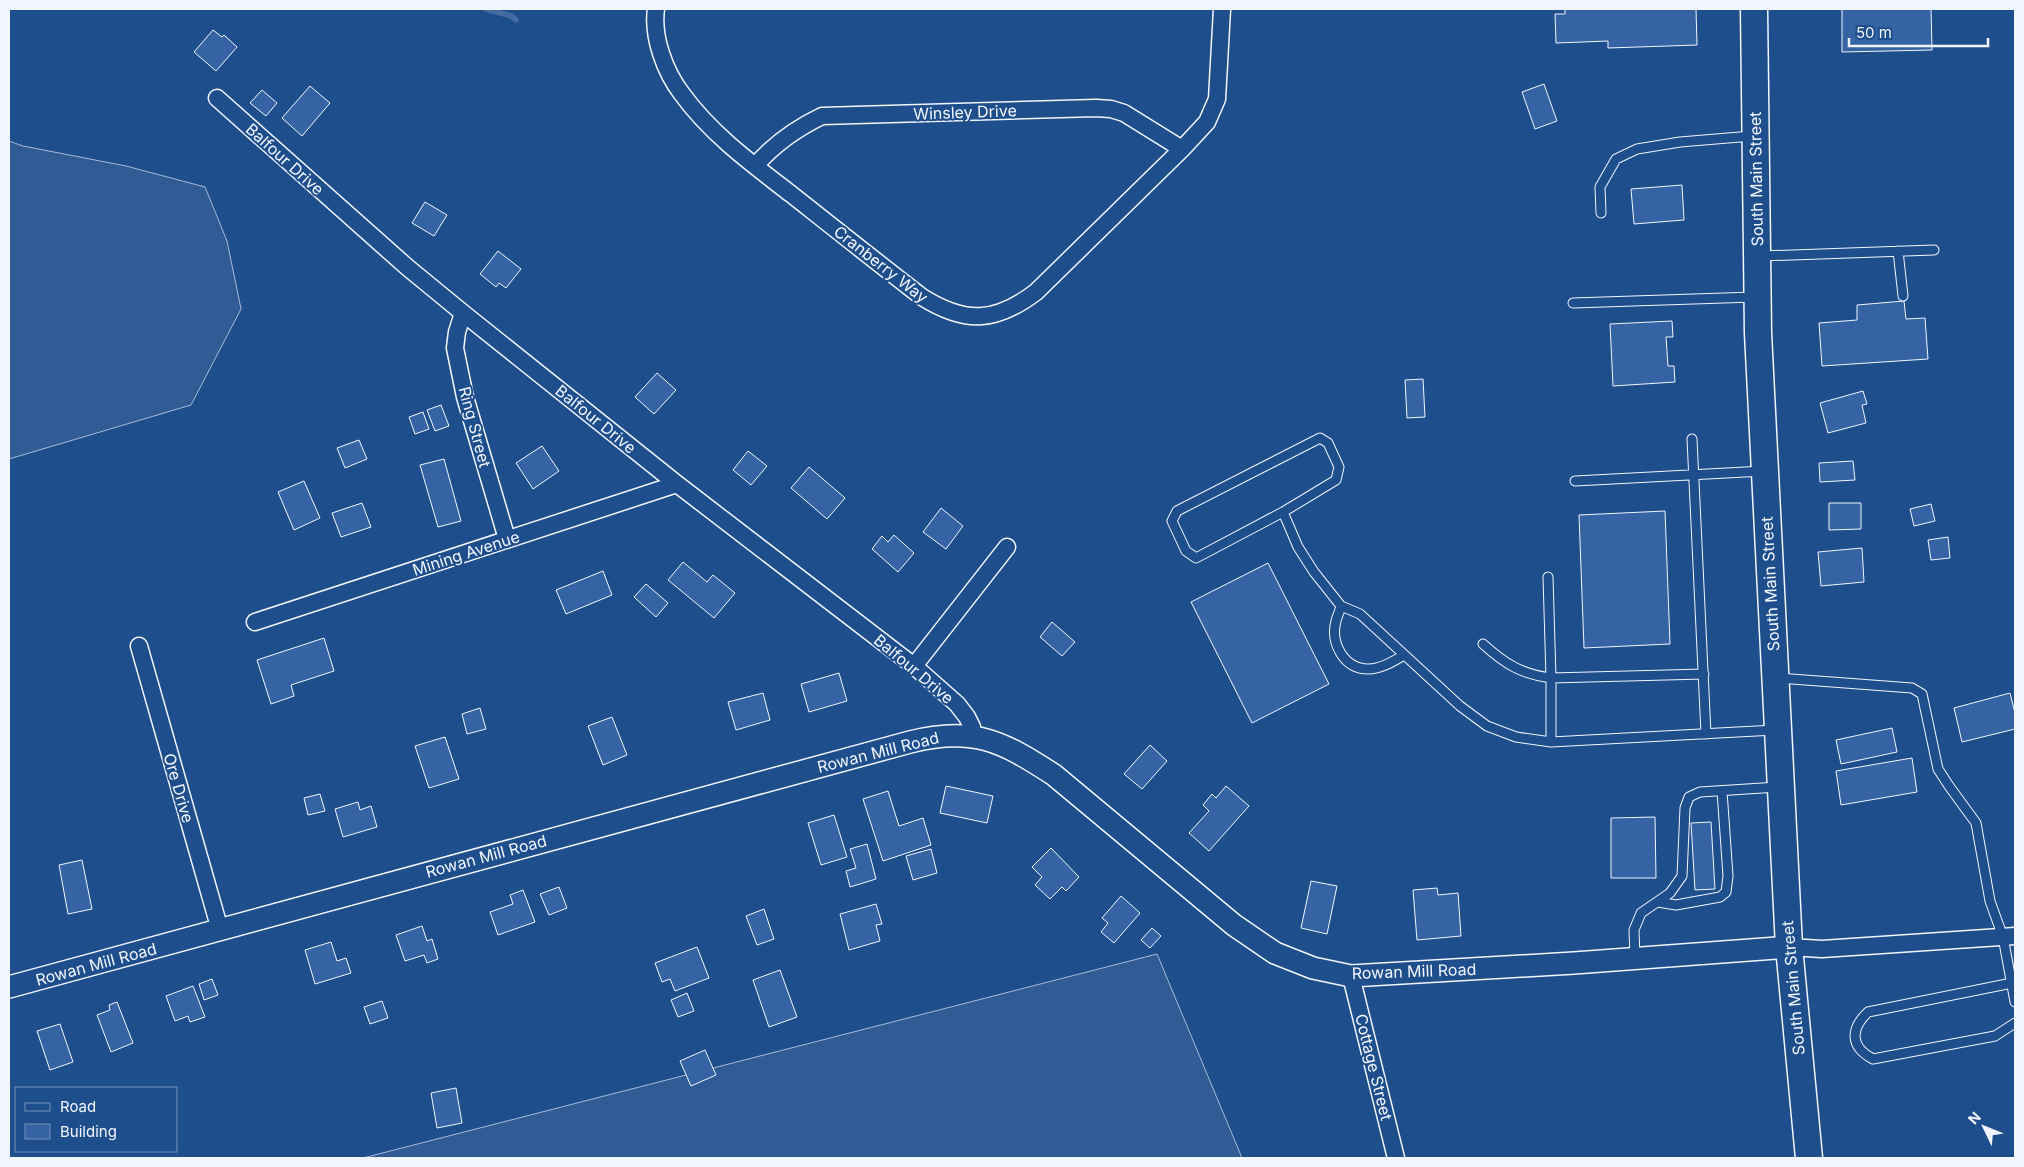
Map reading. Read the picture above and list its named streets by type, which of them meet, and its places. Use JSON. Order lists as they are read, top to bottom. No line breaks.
{"streets":{"main road":["South Main Street"],"street":["Winsley Drive","Balfour Drive","Cranberry Way","Ring Street","Mining Avenue","Rowan Mill Road","Ore Drive","Cottage Street"]},"crossings":[["Winsley Drive","Cranberry Way"],["Balfour Drive","Ring Street"],["Balfour Drive","Mining Avenue"],["Balfour Drive","Rowan Mill Road"],["South Main Street","Rowan Mill Road"],["Ring Street","Mining Avenue"],["Rowan Mill Road","Ore Drive"],["Rowan Mill Road","Cottage Street"]],"legend":["Road","Building"],"scale_bar":"50 m","north":"top left"}
